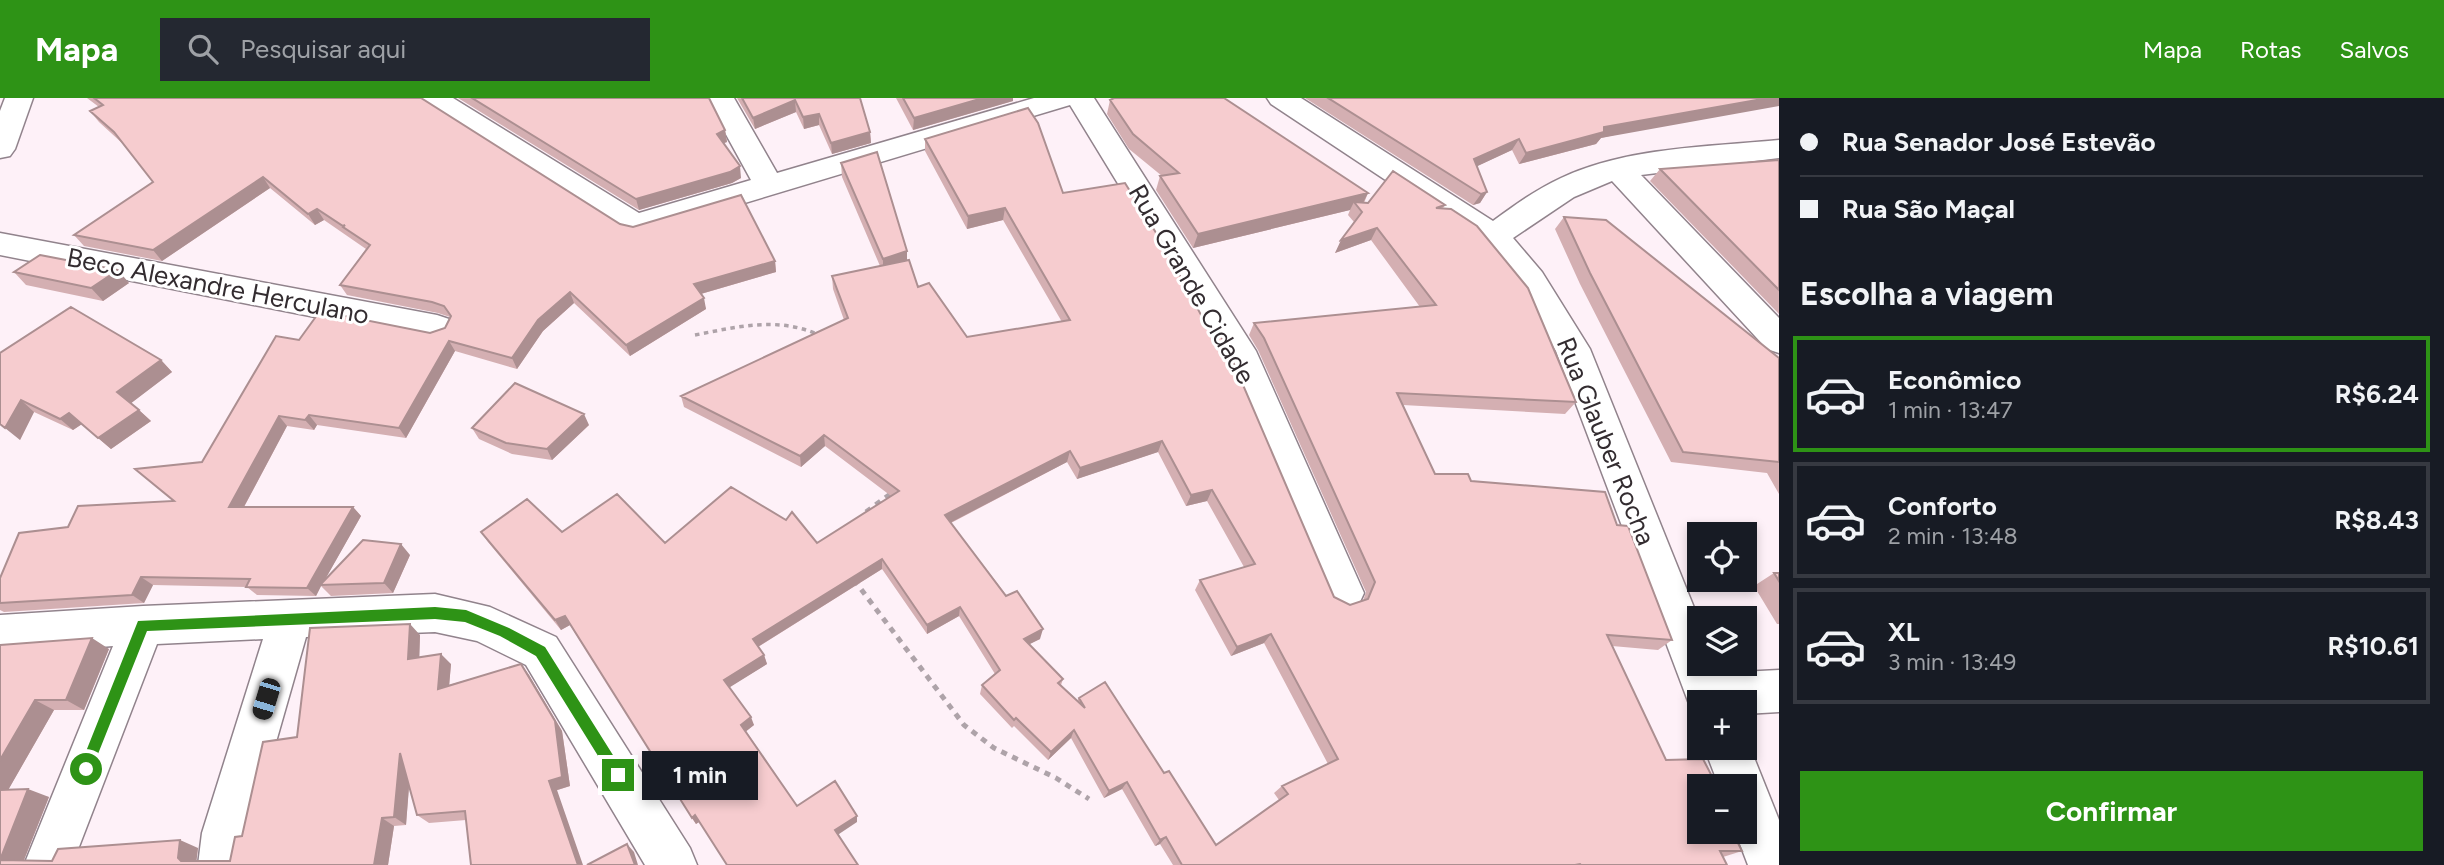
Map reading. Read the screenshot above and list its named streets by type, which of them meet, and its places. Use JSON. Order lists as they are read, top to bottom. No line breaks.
{"streets":{"main road":["Rua Grande Cidade","Beco Alexandre Herculano","Rua Glauber Rocha"]},"page":{"header":"Mapa","search":"Pesquisar aqui","nav":["Mapa","Rotas","Salvos"],"banner":["Rua Senador José Estevão","Rua São Maçal"],"heading":"Escolha a viagem","list":[{"name":"Econômico","note":"1 min · 13:47","value":"R$6.24"},{"name":"Conforto","note":"2 min · 13:48","value":"R$8.43"},{"name":"XL","note":"3 min · 13:49","value":"R$10.61"}],"map_buttons":["+","−"],"bubble":"1 min","buttons":"Confirmar"}}
